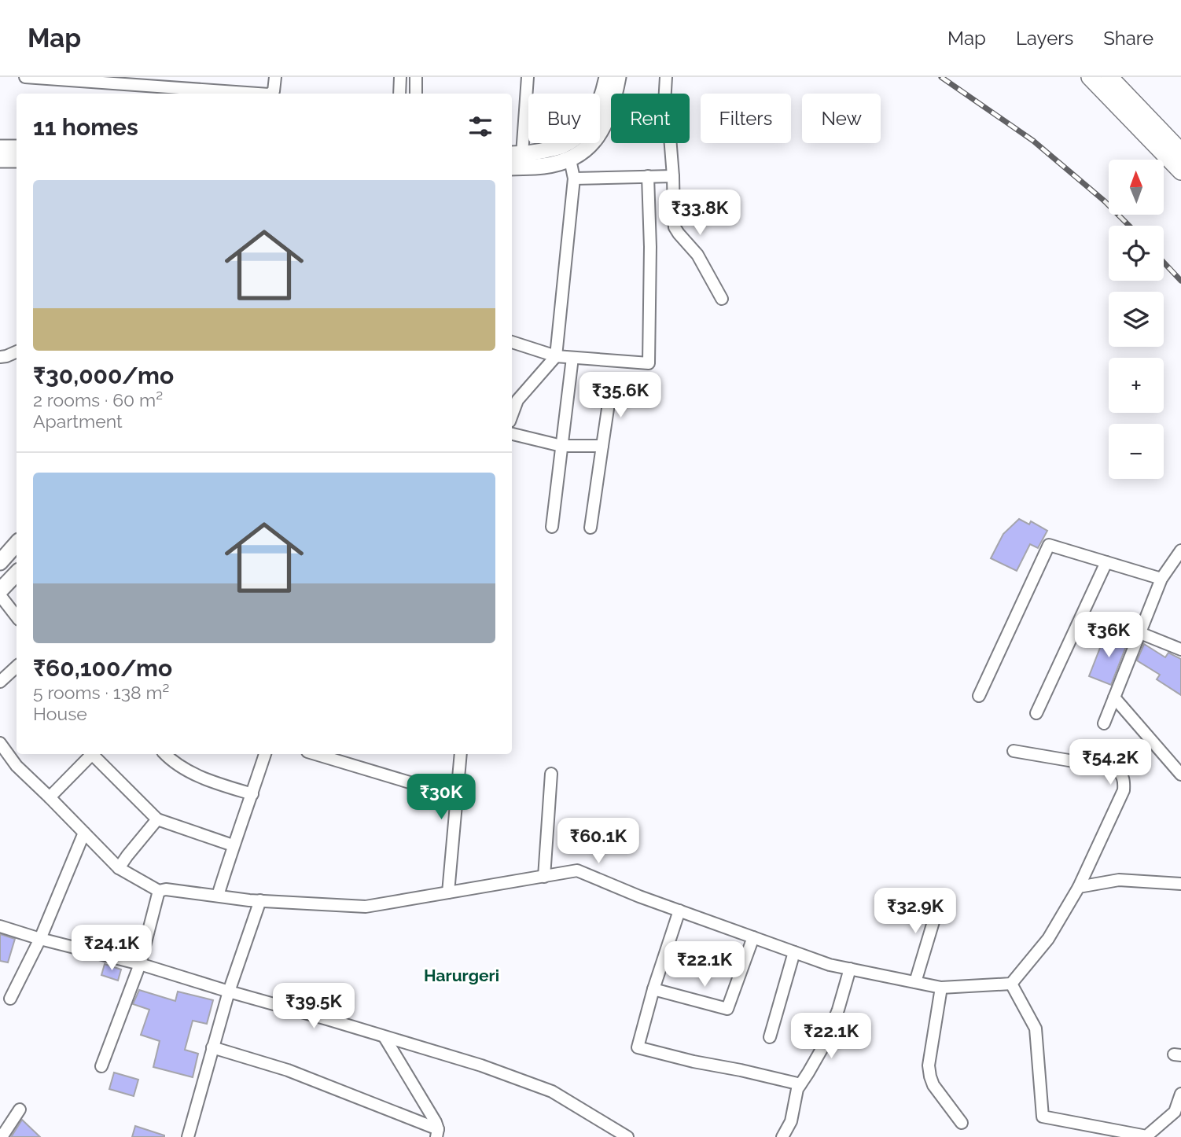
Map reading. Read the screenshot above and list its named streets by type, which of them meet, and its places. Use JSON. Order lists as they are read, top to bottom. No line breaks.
{"districts":["Harurgeri"],"north":"top","page":{"header":"Map","nav":["Map","Layers","Share"],"chip":["Buy","Rent","Filters","New"],"heading":"11 homes","map_buttons":["+","−"],"list":[{"name":"₹30,000/mo","note":"2 rooms · 60 m² · Apartment"},{"name":"₹60,100/mo","note":"5 rooms · 138 m² · House"}],"price":["₹33.8K","₹35.6K","₹36K","₹54.2K","₹30K","₹60.1K","₹32.9K","₹24.1K","₹22.1K","₹39.5K","₹22.1K"]}}
